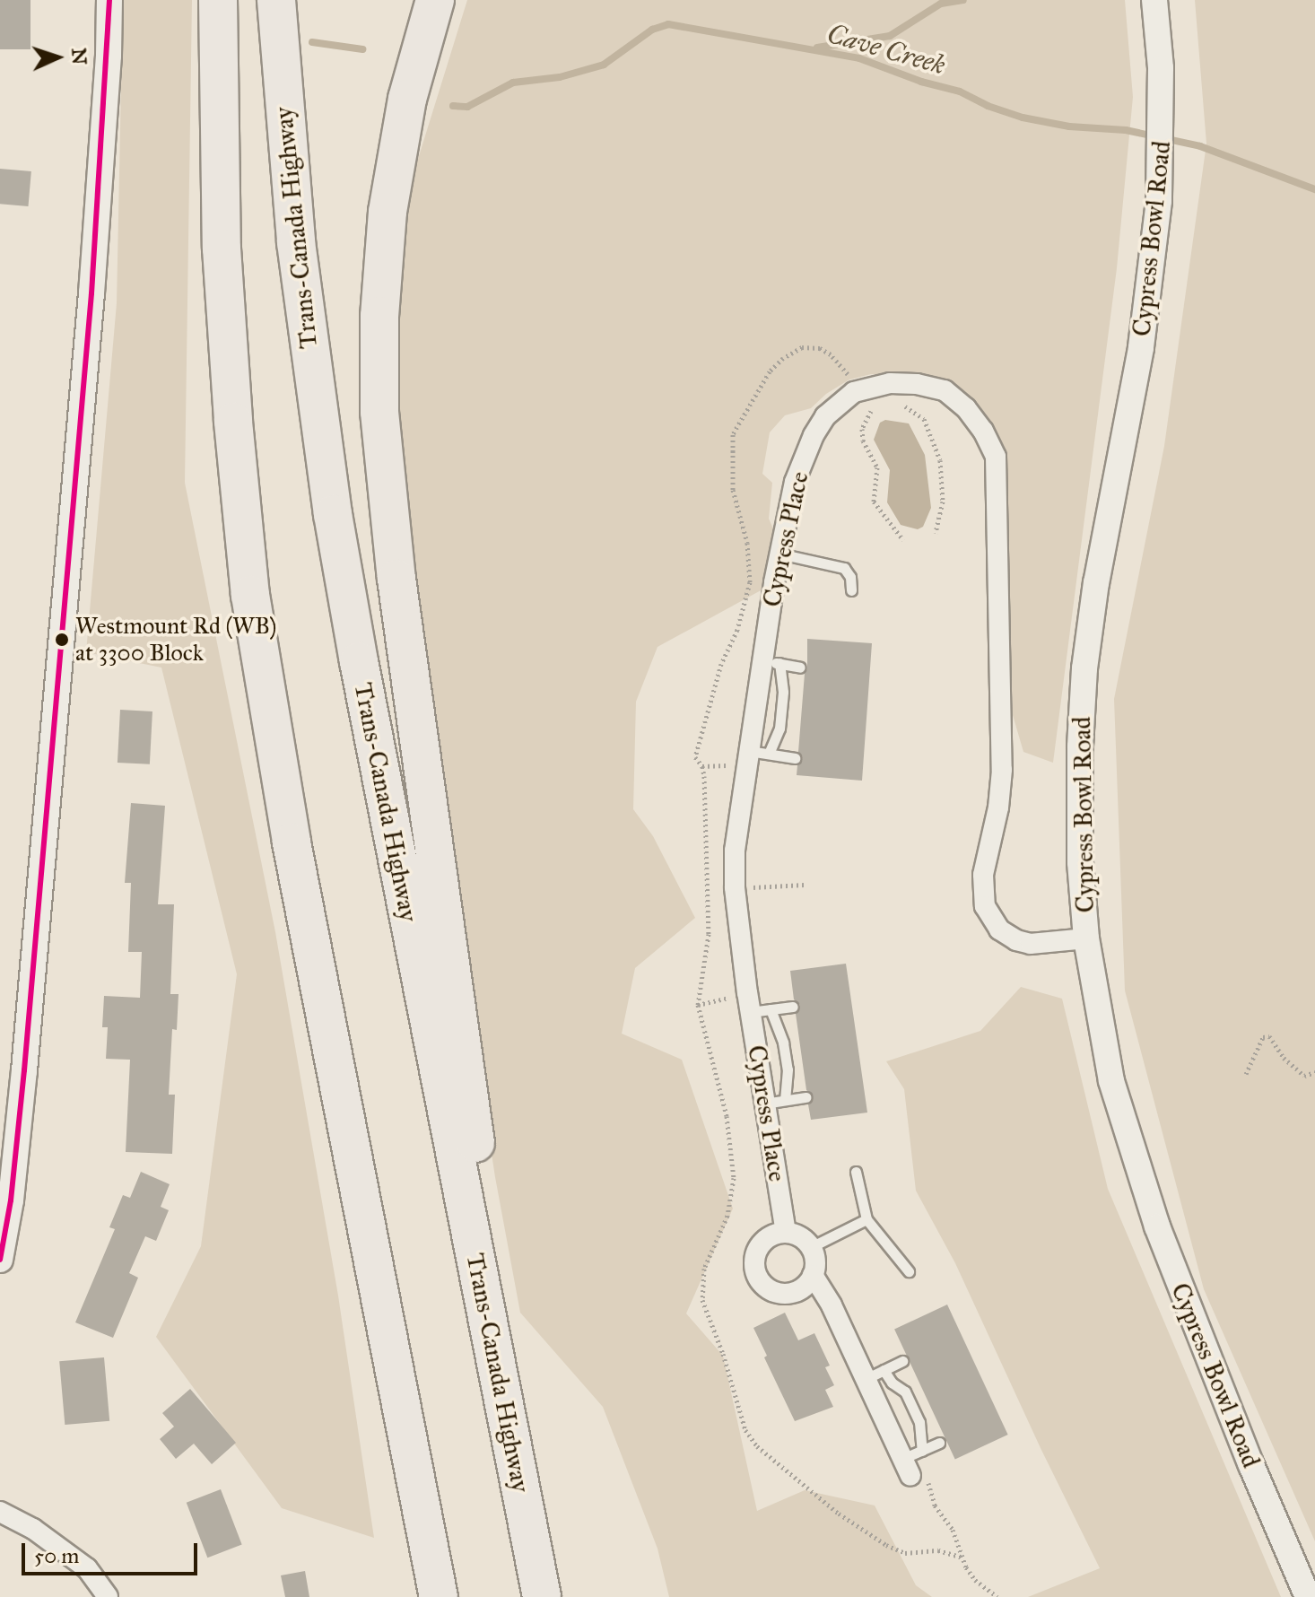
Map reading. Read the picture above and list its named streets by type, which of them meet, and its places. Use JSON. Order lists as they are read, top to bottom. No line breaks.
{"streets":{"highway":["Trans-Canada Highway"],"street":["Cypress Bowl Road","Cypress Place"]},"crossings":[["Cypress Bowl Road","Cypress Place"]],"water":["Cave Creek"],"places":["Westmount Rd (WB) at 3300 Block"],"scale_bar":"50 m","north":"right"}
